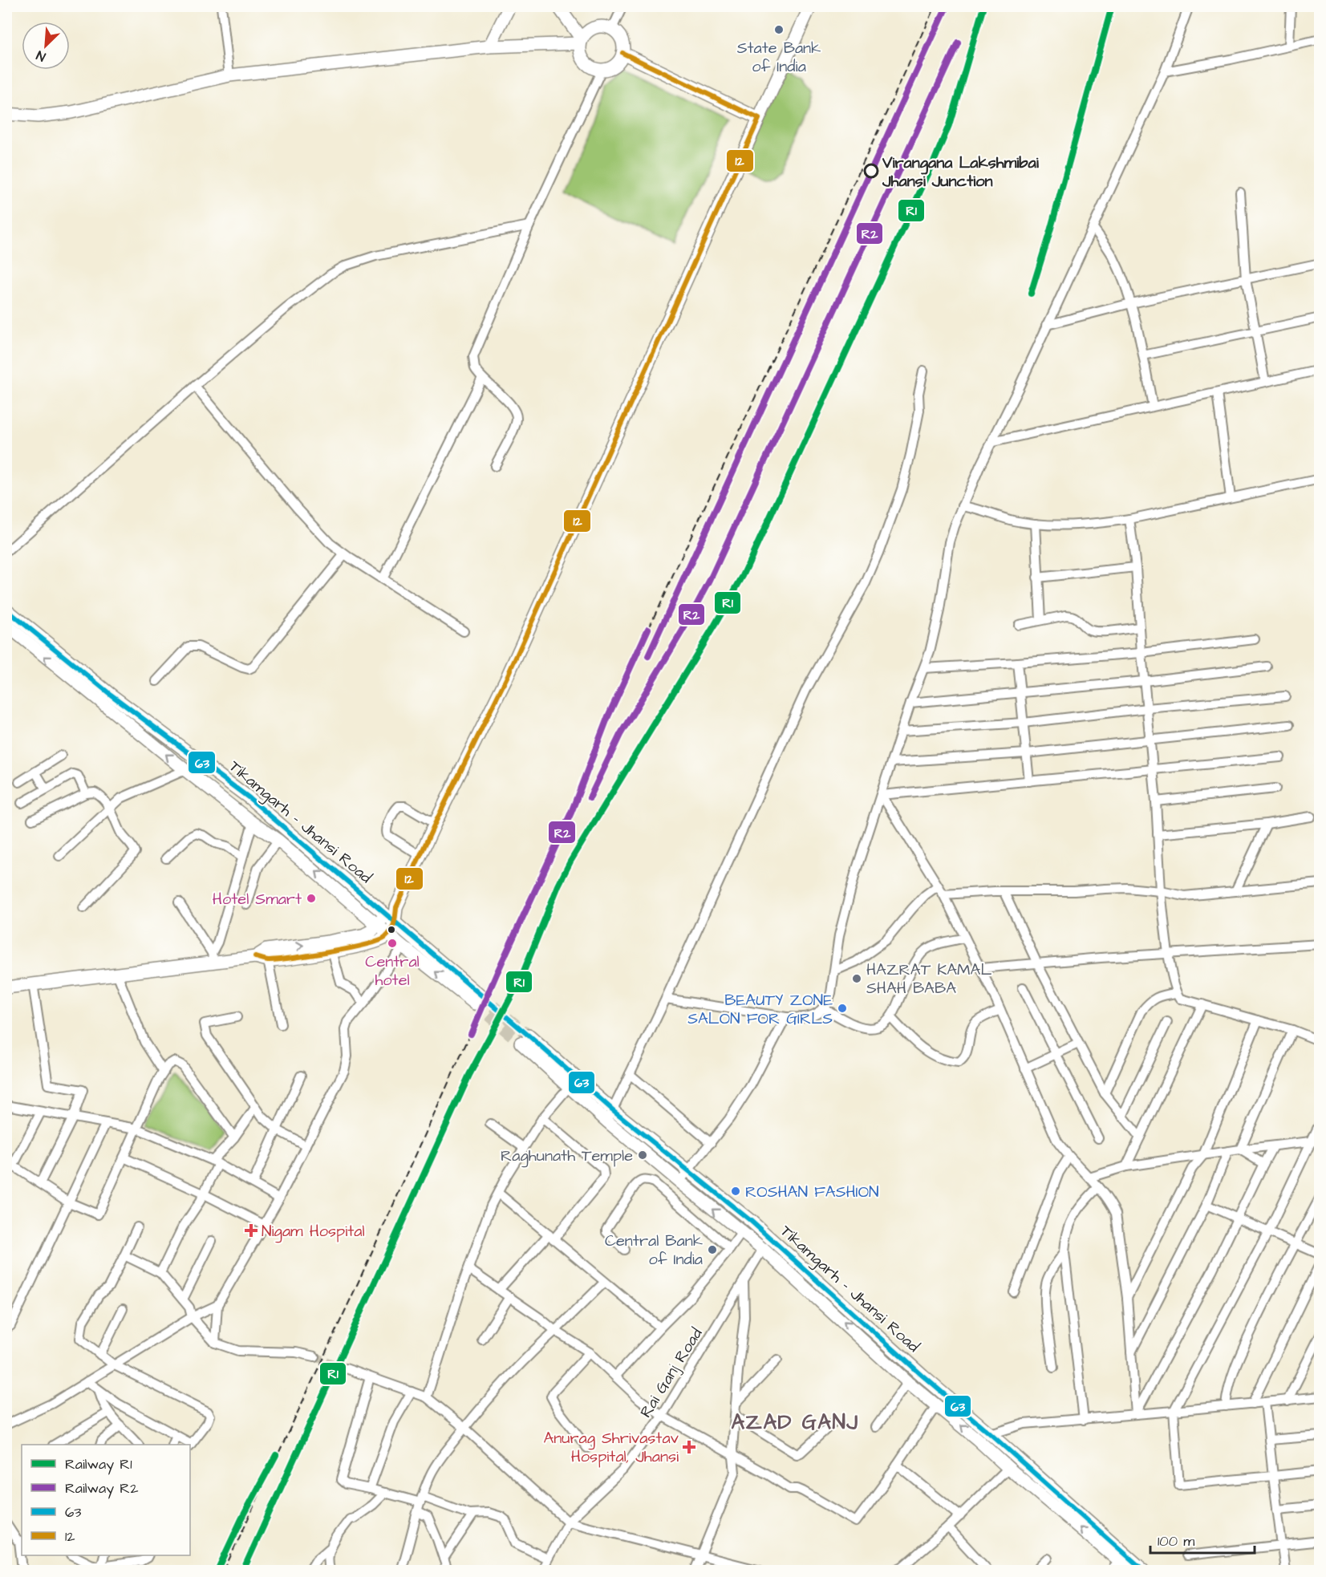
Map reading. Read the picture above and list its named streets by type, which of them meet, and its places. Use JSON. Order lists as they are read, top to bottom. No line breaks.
{"streets":{"street":["Tikamgarh - Jhansi Road","Rai Ganj Road"]},"districts":["AZAD GANJ"],"places":{"other":["State Bank of India","Virangana Lakshmibai Jhansi Junction","Hotel Smart","Central hotel","HAZRAT KAMAL SHAH BABA","BEAUTY ZONE SALON FOR GIRLS","Raghunath Temple","ROSHAN FASHION","Central Bank of India"],"health":["Nigam Hospital","Anurag Shrivastav Hospital, Jhansi"]},"lines":["rail line R1","rail line R2","transit line 12","transit line 63"],"legend":["Railway R1","Railway R2","63","12"],"scale_bar":"100 m","north":"bottom left"}
